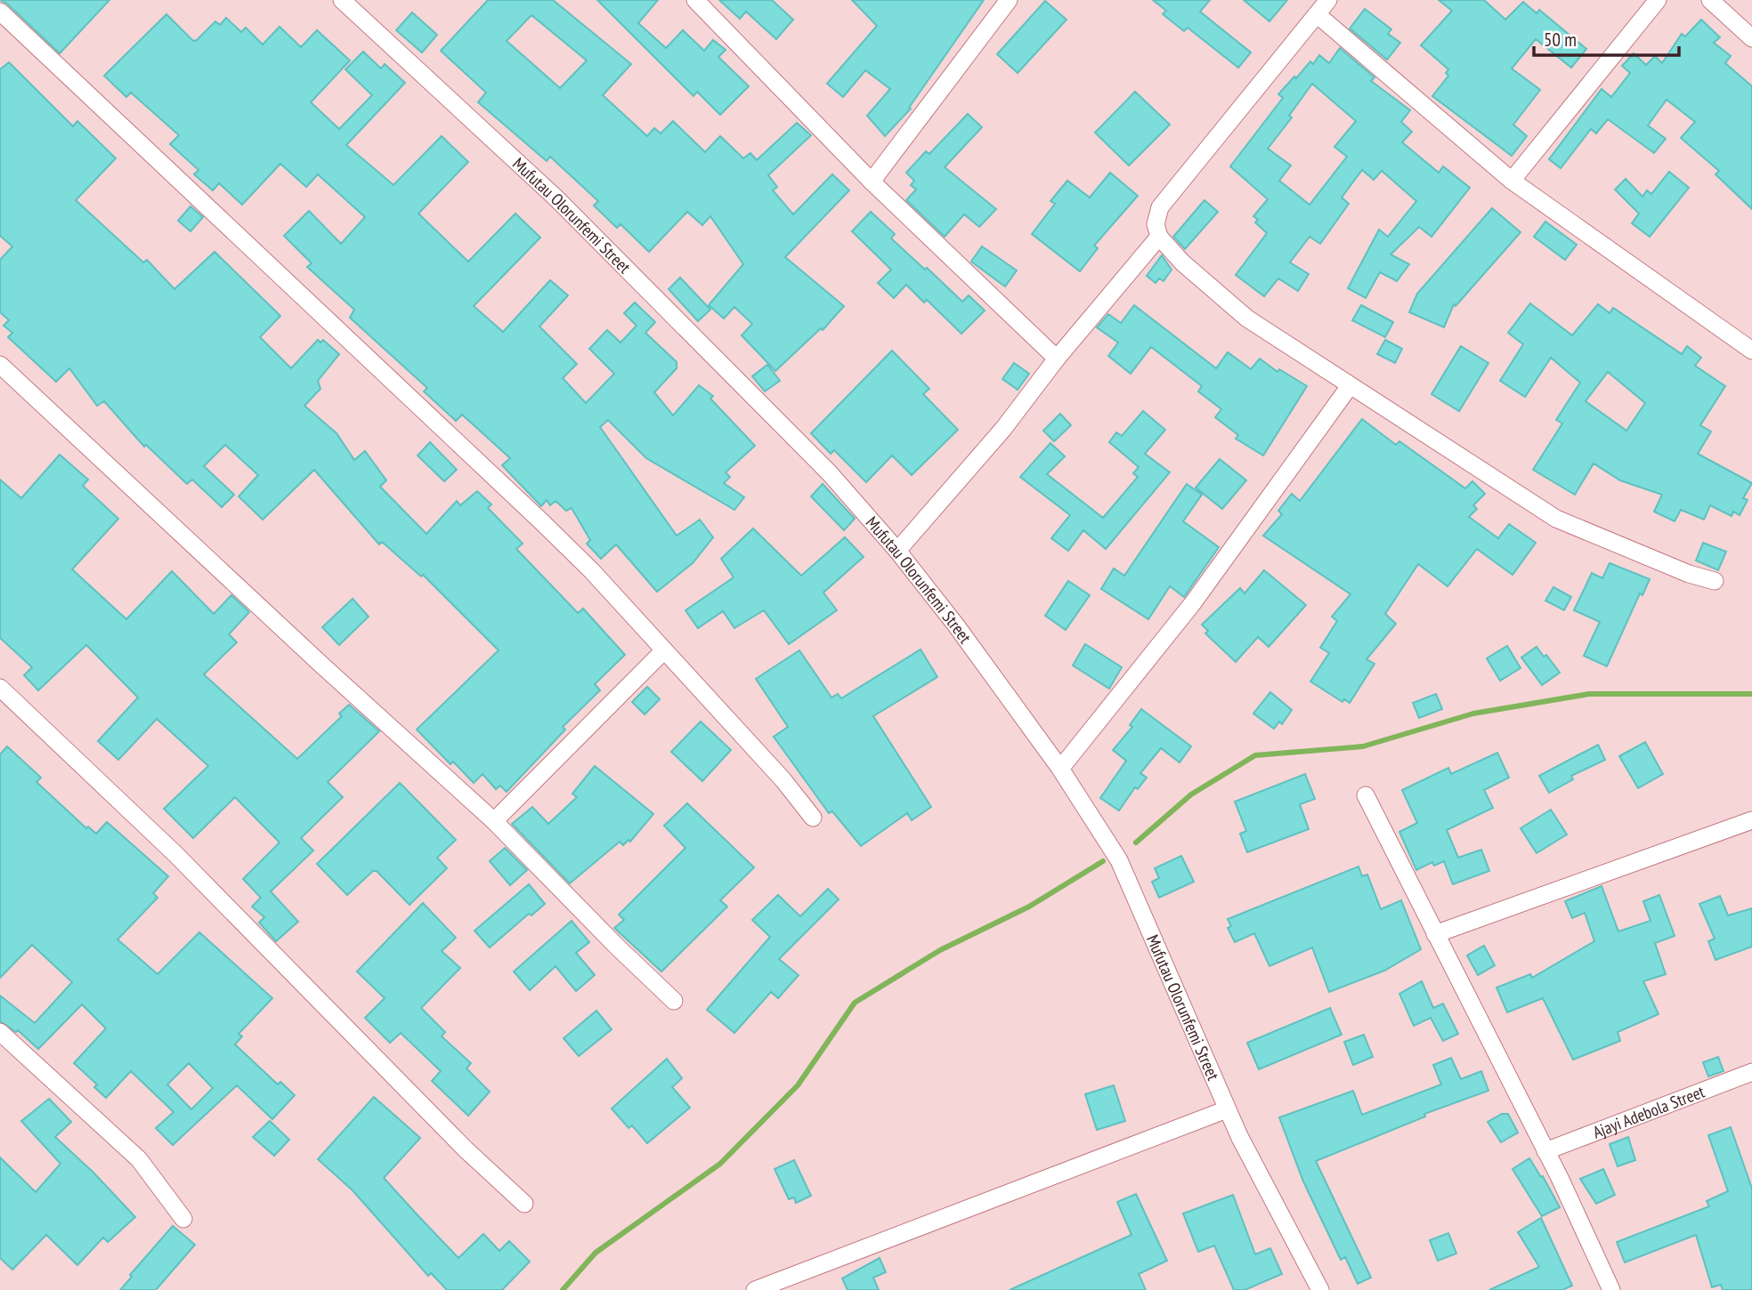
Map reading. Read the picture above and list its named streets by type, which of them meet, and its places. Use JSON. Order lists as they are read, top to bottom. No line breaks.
{"streets":{"street":["Mufutau Olorunfemi Street","Ajayi Adebola Street"]},"scale_bar":"50 m"}
